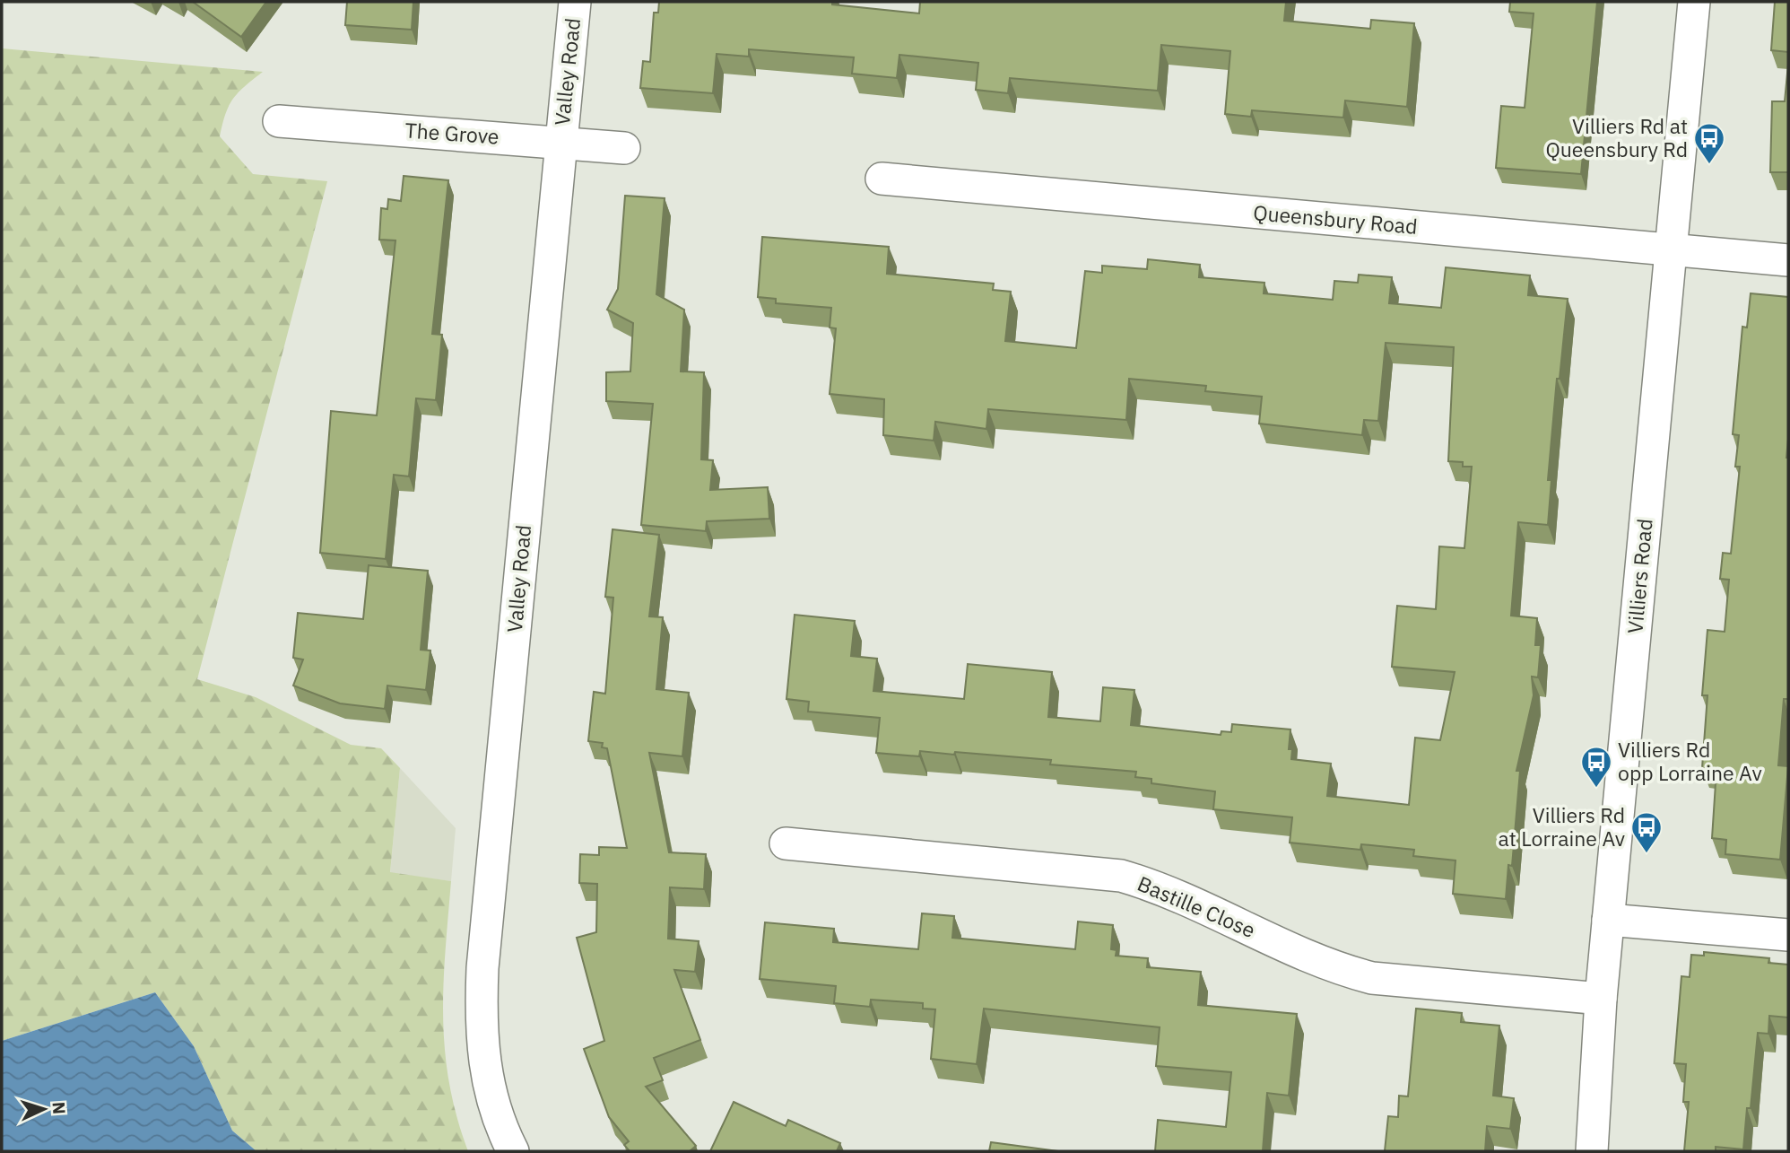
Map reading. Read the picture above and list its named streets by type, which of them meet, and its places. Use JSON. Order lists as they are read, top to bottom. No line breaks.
{"streets":{"street":["Valley Road","The Grove","Queensbury Road","Villiers Road","Bastille Close"]},"crossings":[["Valley Road","The Grove"],["Queensbury Road","Villiers Road"],["Villiers Road","Bastille Close"]],"places":{"bus stop":["Villiers Rd at Queensbury Rd","Villiers Rd opp Lorraine Av","Villiers Rd at Lorraine Av"]},"north":"right"}
